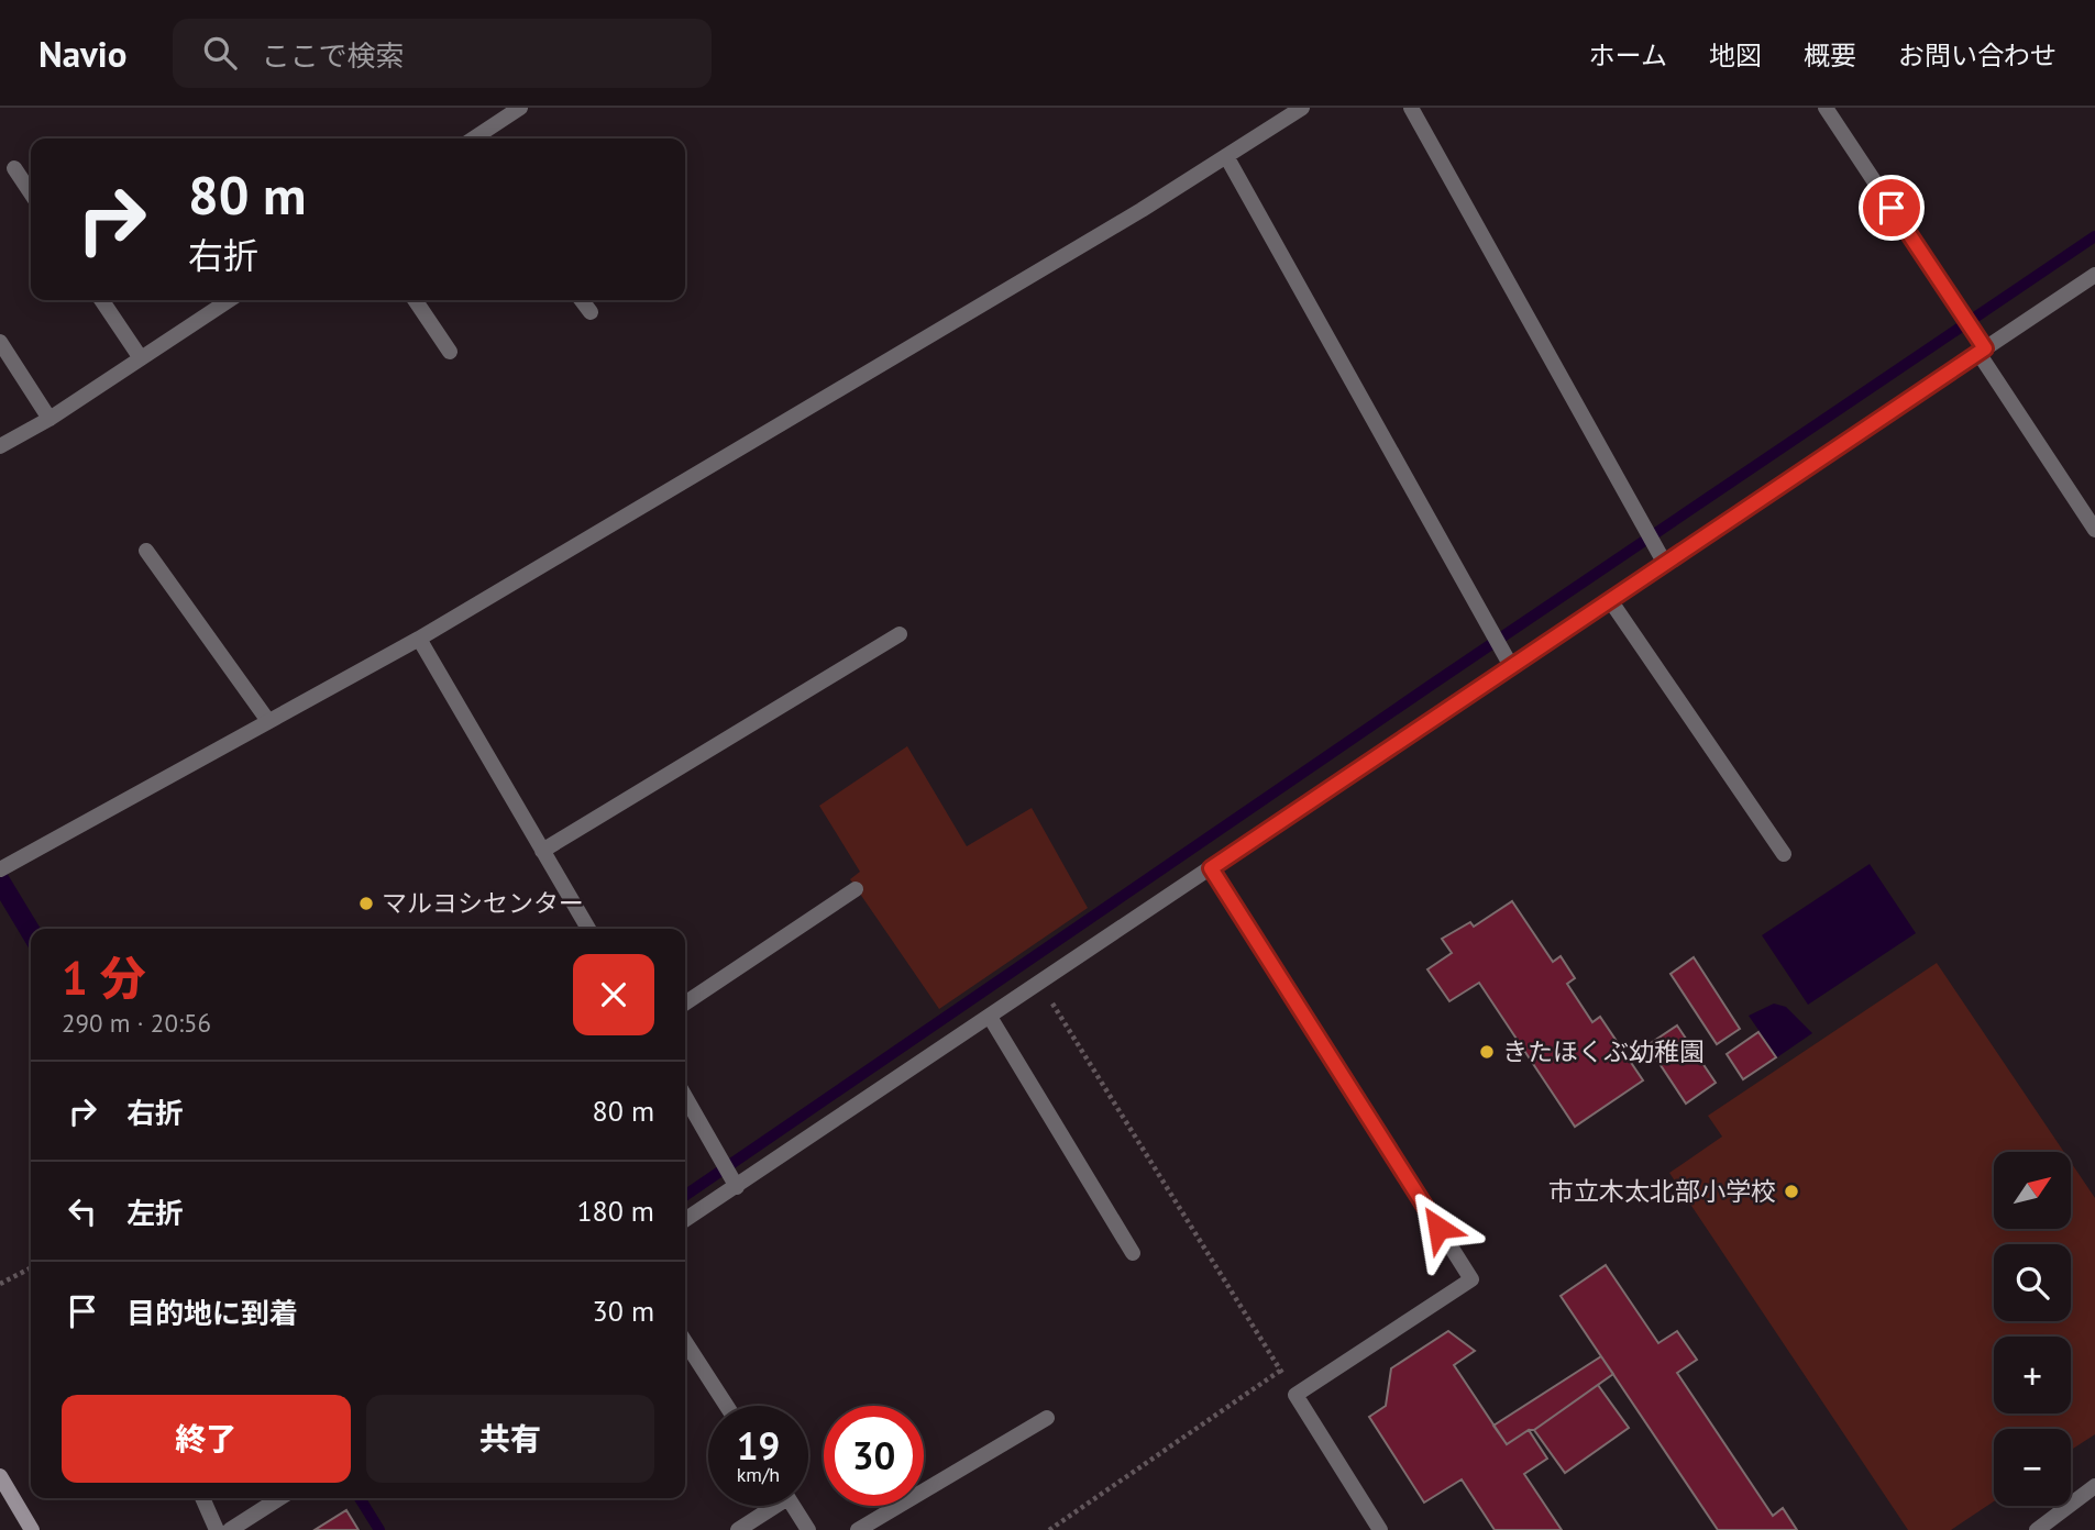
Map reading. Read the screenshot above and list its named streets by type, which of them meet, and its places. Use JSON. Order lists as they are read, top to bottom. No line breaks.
{"places":["マルヨシセンター","きたほくぶ幼稚園","市立木太北部小学校"],"north":"top right","page":{"header":"Navio","search":"ここで検索","nav":["ホーム","地図","概要","お問い合わせ"],"turn":["80 m","右折"],"heading":["1 分","290 m · 20:56"],"list":[{"name":"右折","value":"80 m"},{"name":"左折","value":"180 m"},{"name":"目的地に到着","value":"30 m"}],"map_buttons":["+","−"],"buttons":["終了","共有"],"speed":"19 km/h","limit":"30"}}
